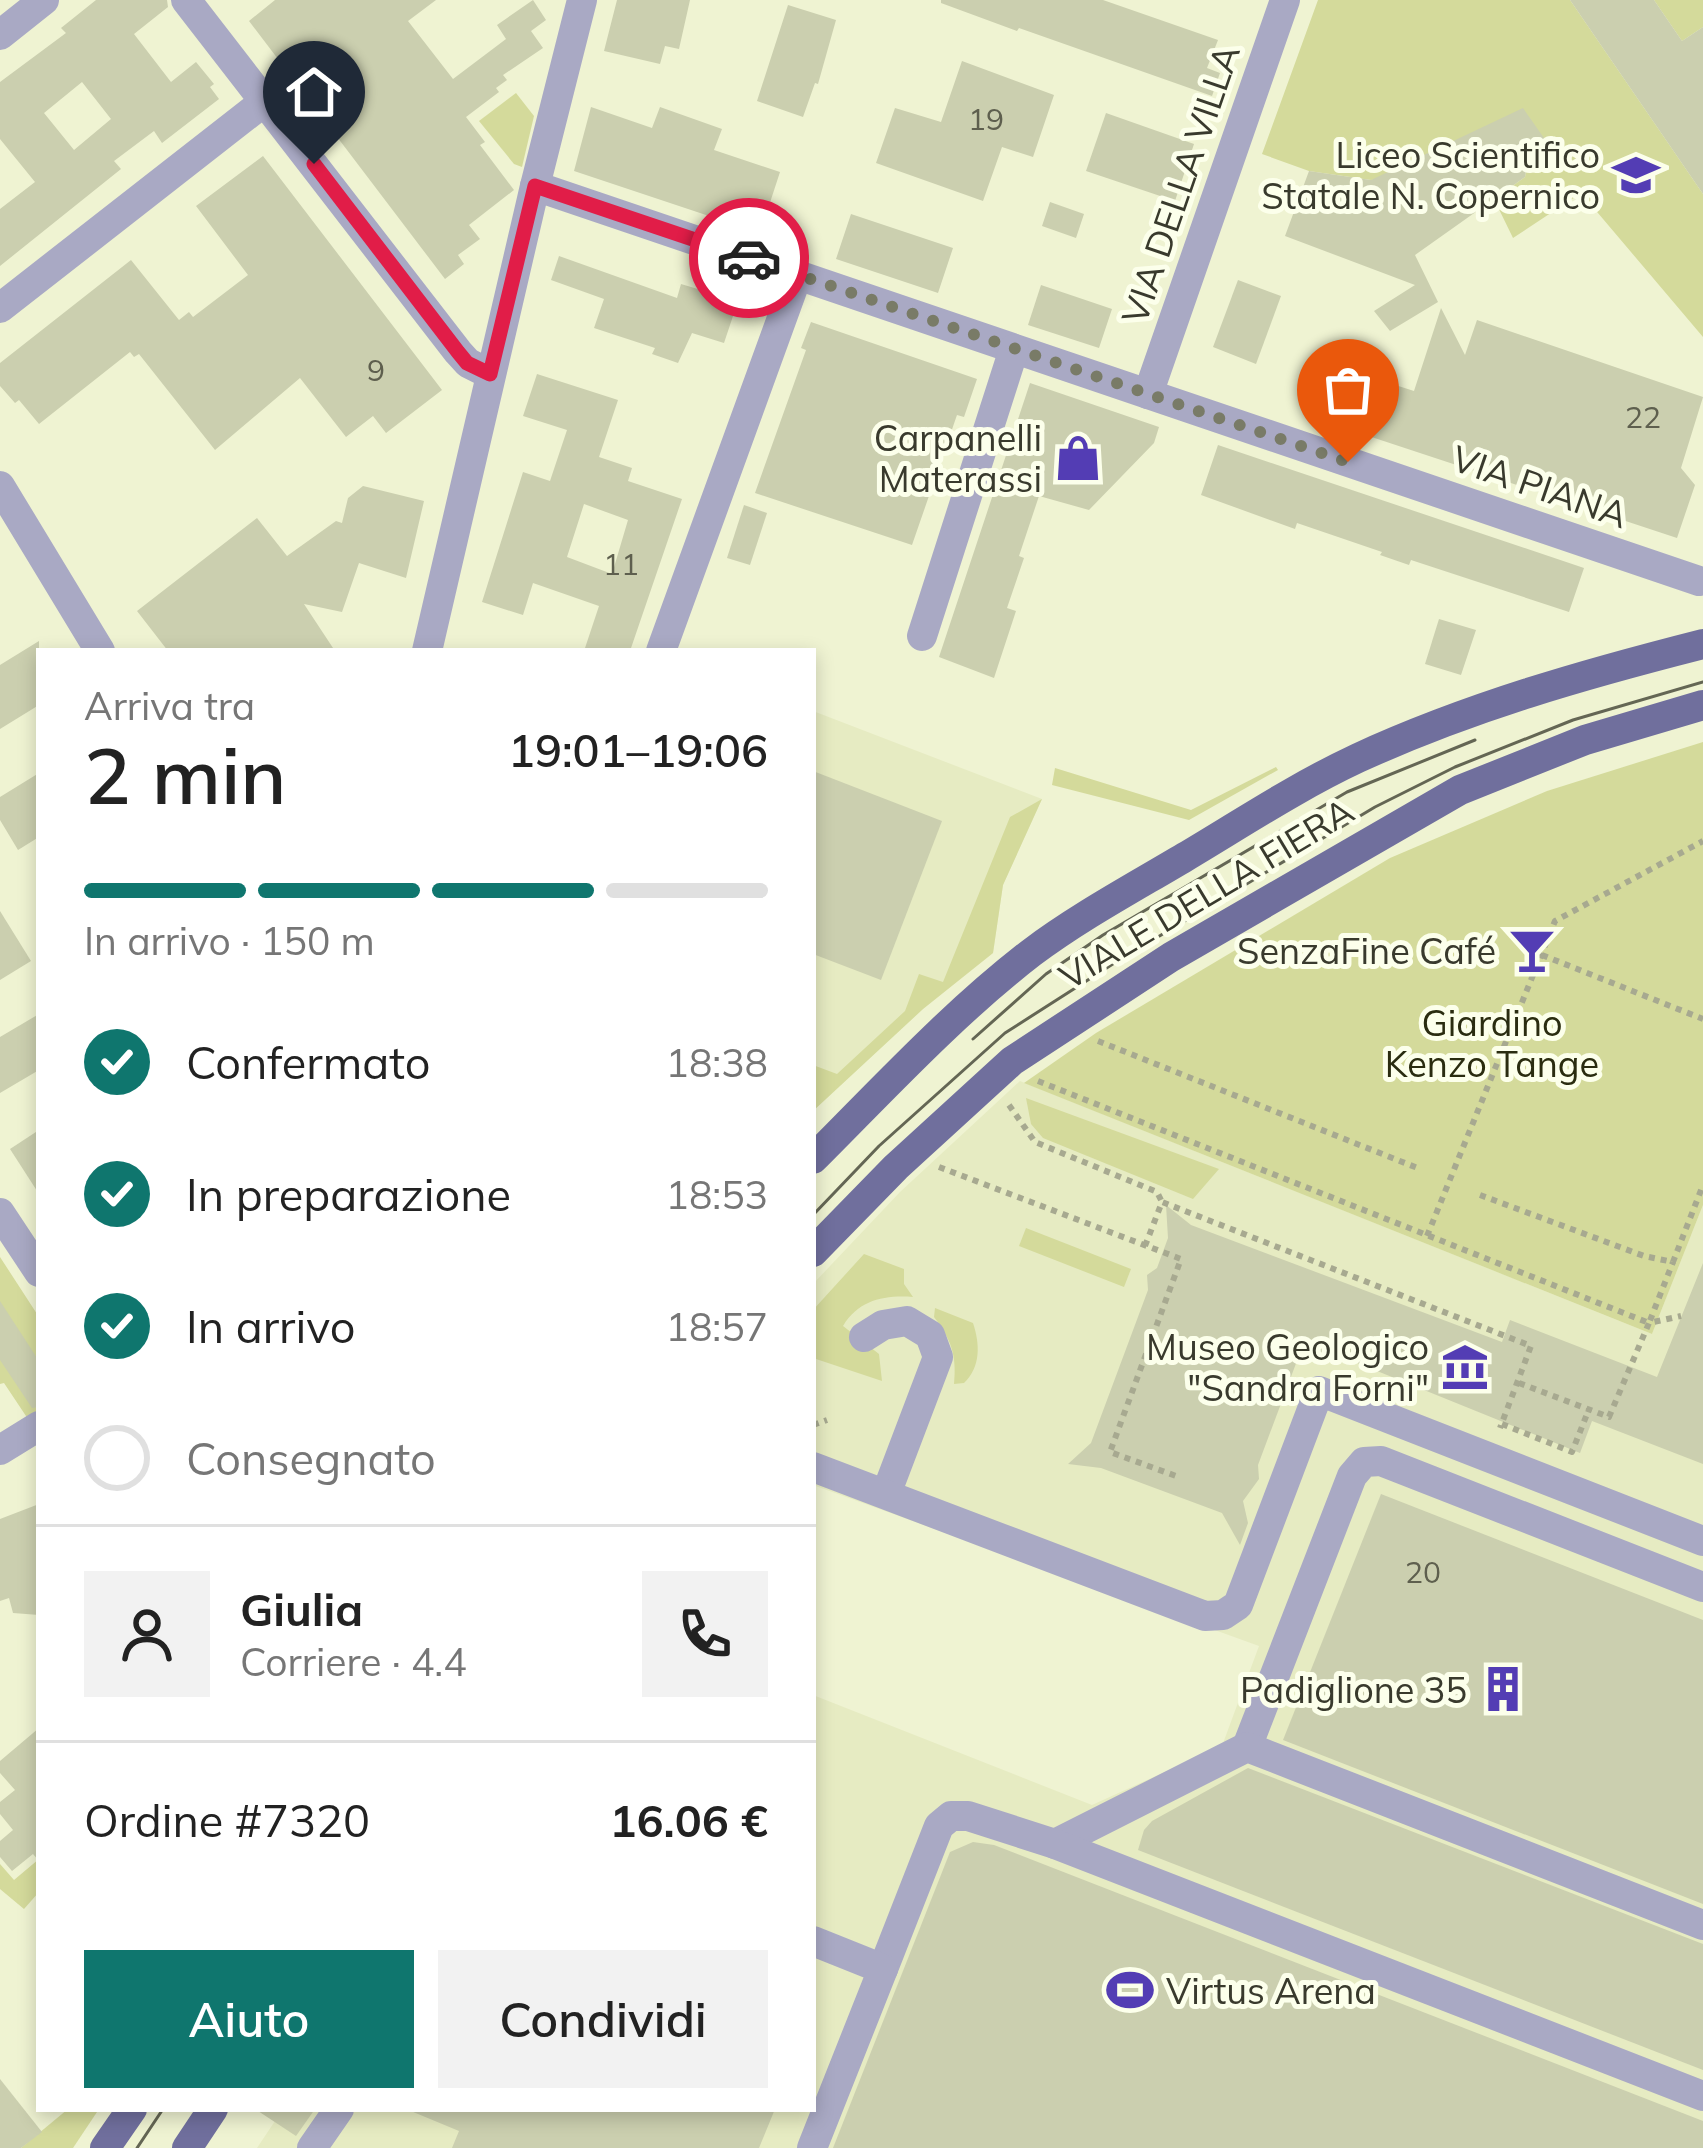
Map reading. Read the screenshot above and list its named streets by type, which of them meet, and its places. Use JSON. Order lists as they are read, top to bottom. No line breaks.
{"streets":{"main road":["VIALE DELLA FIERA"],"street":["VIA DELLA VILLA","VIA PIANA"]},"crossings":[["VIA DELLA VILLA","VIA PIANA"]],"parks":["Giardino Kenzo Tange"],"places":{"school or university":["Liceo Scientifico Statale N. Copernico"],"shop":["Carpanelli Materassi"],"bar":["SenzaFine Café"],"museum":["Museo Geologico \"Sandra Forni\""],"building":["Padiglione 35"],"sports":["Virtus Arena"]},"house_numbers":["19","9","22","11","20"],"page":{"heading":["2 min","Arriva tra","19:01–19:06"],"panel":["Giulia","Corriere · 4.4","Ordine #7320","16.06 €"],"bar":"In arrivo · 150 m","list":[["Confermato","18:38"],["In preparazione","18:53"],["In arrivo","18:57"],"Consegnato"],"buttons":["Aiuto","Condividi"]}}
